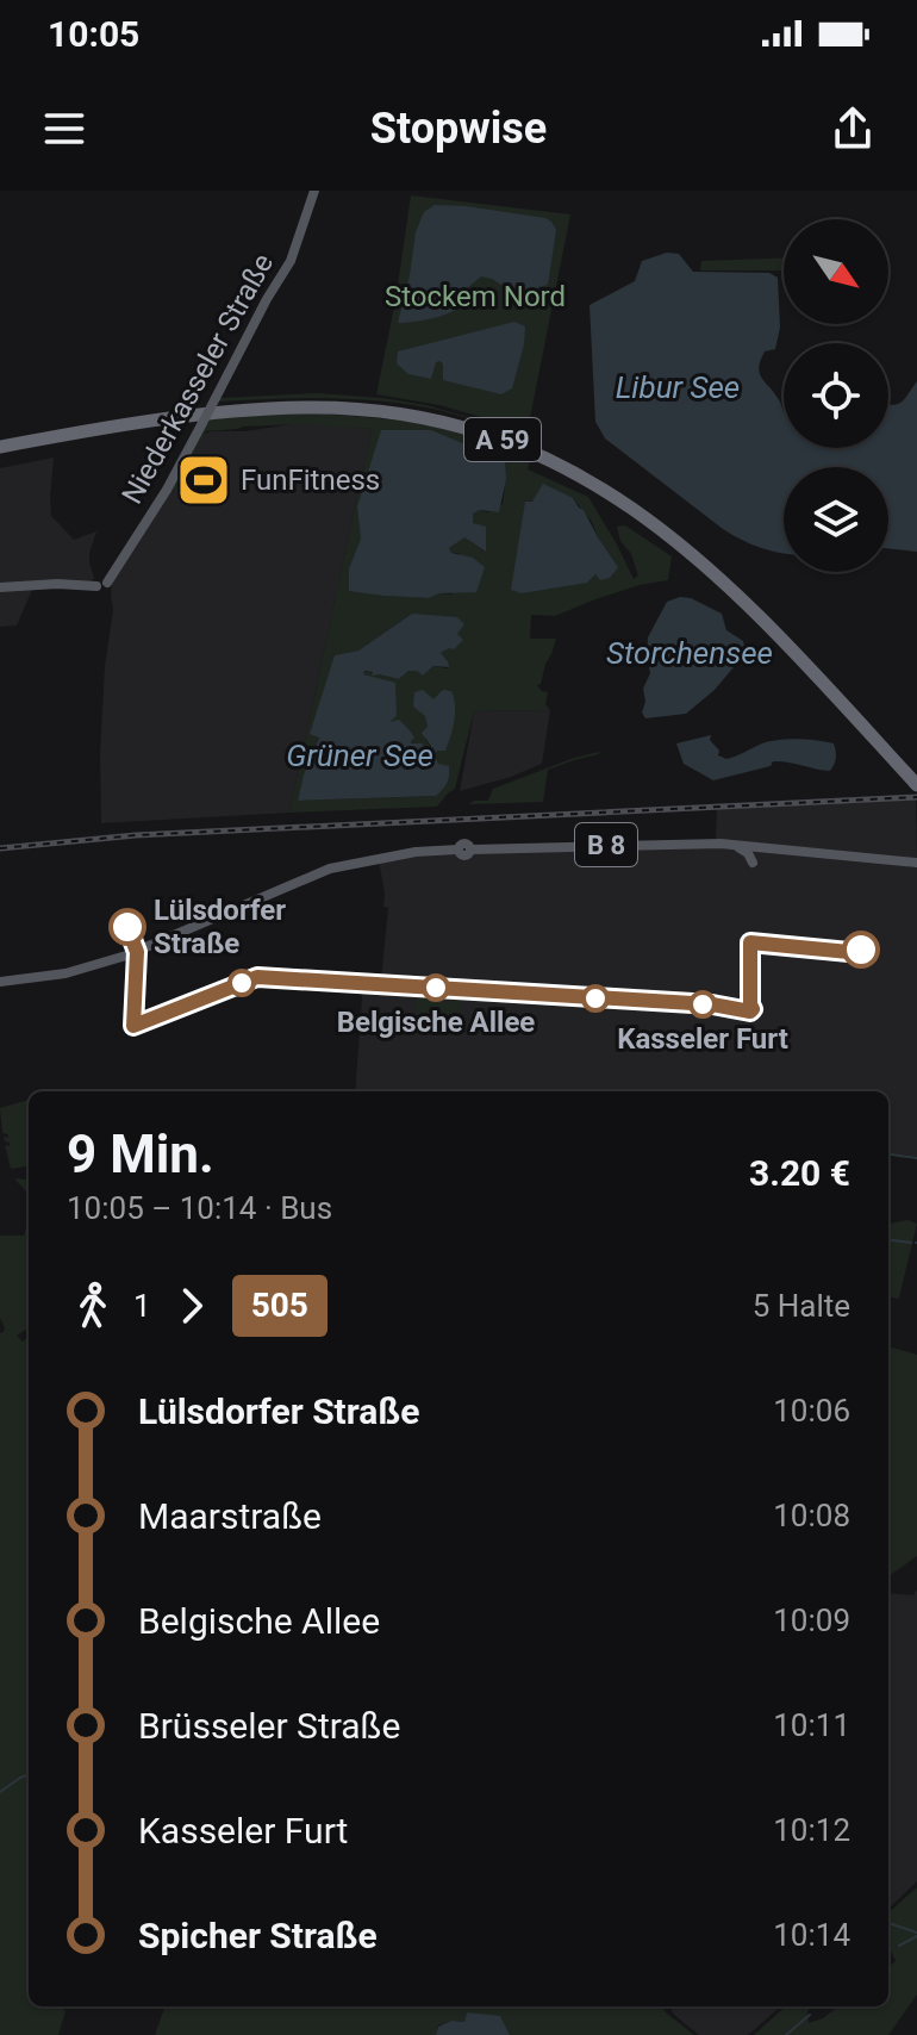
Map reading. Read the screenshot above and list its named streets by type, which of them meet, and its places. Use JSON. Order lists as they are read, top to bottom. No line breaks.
{"streets":{"highway":["A 59"],"main road":["Niederkasseler Straße","B 8"]},"water":["Libur See","Storchensee","Grüner See"],"parks":["Stockem Nord"],"places":{"sports":["FunFitness"],"other":["Lülsdorfer Straße","Belgische Allee","Kasseler Furt"]},"lines":["bus line 505"],"north":"bottom right","page":{"status":"10:05","header":"Stopwise","heading":["9 Min.","10:05 – 10:14 · Bus","3.20 €"],"legs":["1","505","5 Halte"],"list":[{"name":"Lülsdorfer Straße","value":"10:06"},{"name":"Maarstraße","value":"10:08"},{"name":"Belgische Allee","value":"10:09"},{"name":"Brüsseler Straße","value":"10:11"},{"name":"Kasseler Furt","value":"10:12"},{"name":"Spicher Straße","value":"10:14"}]}}
